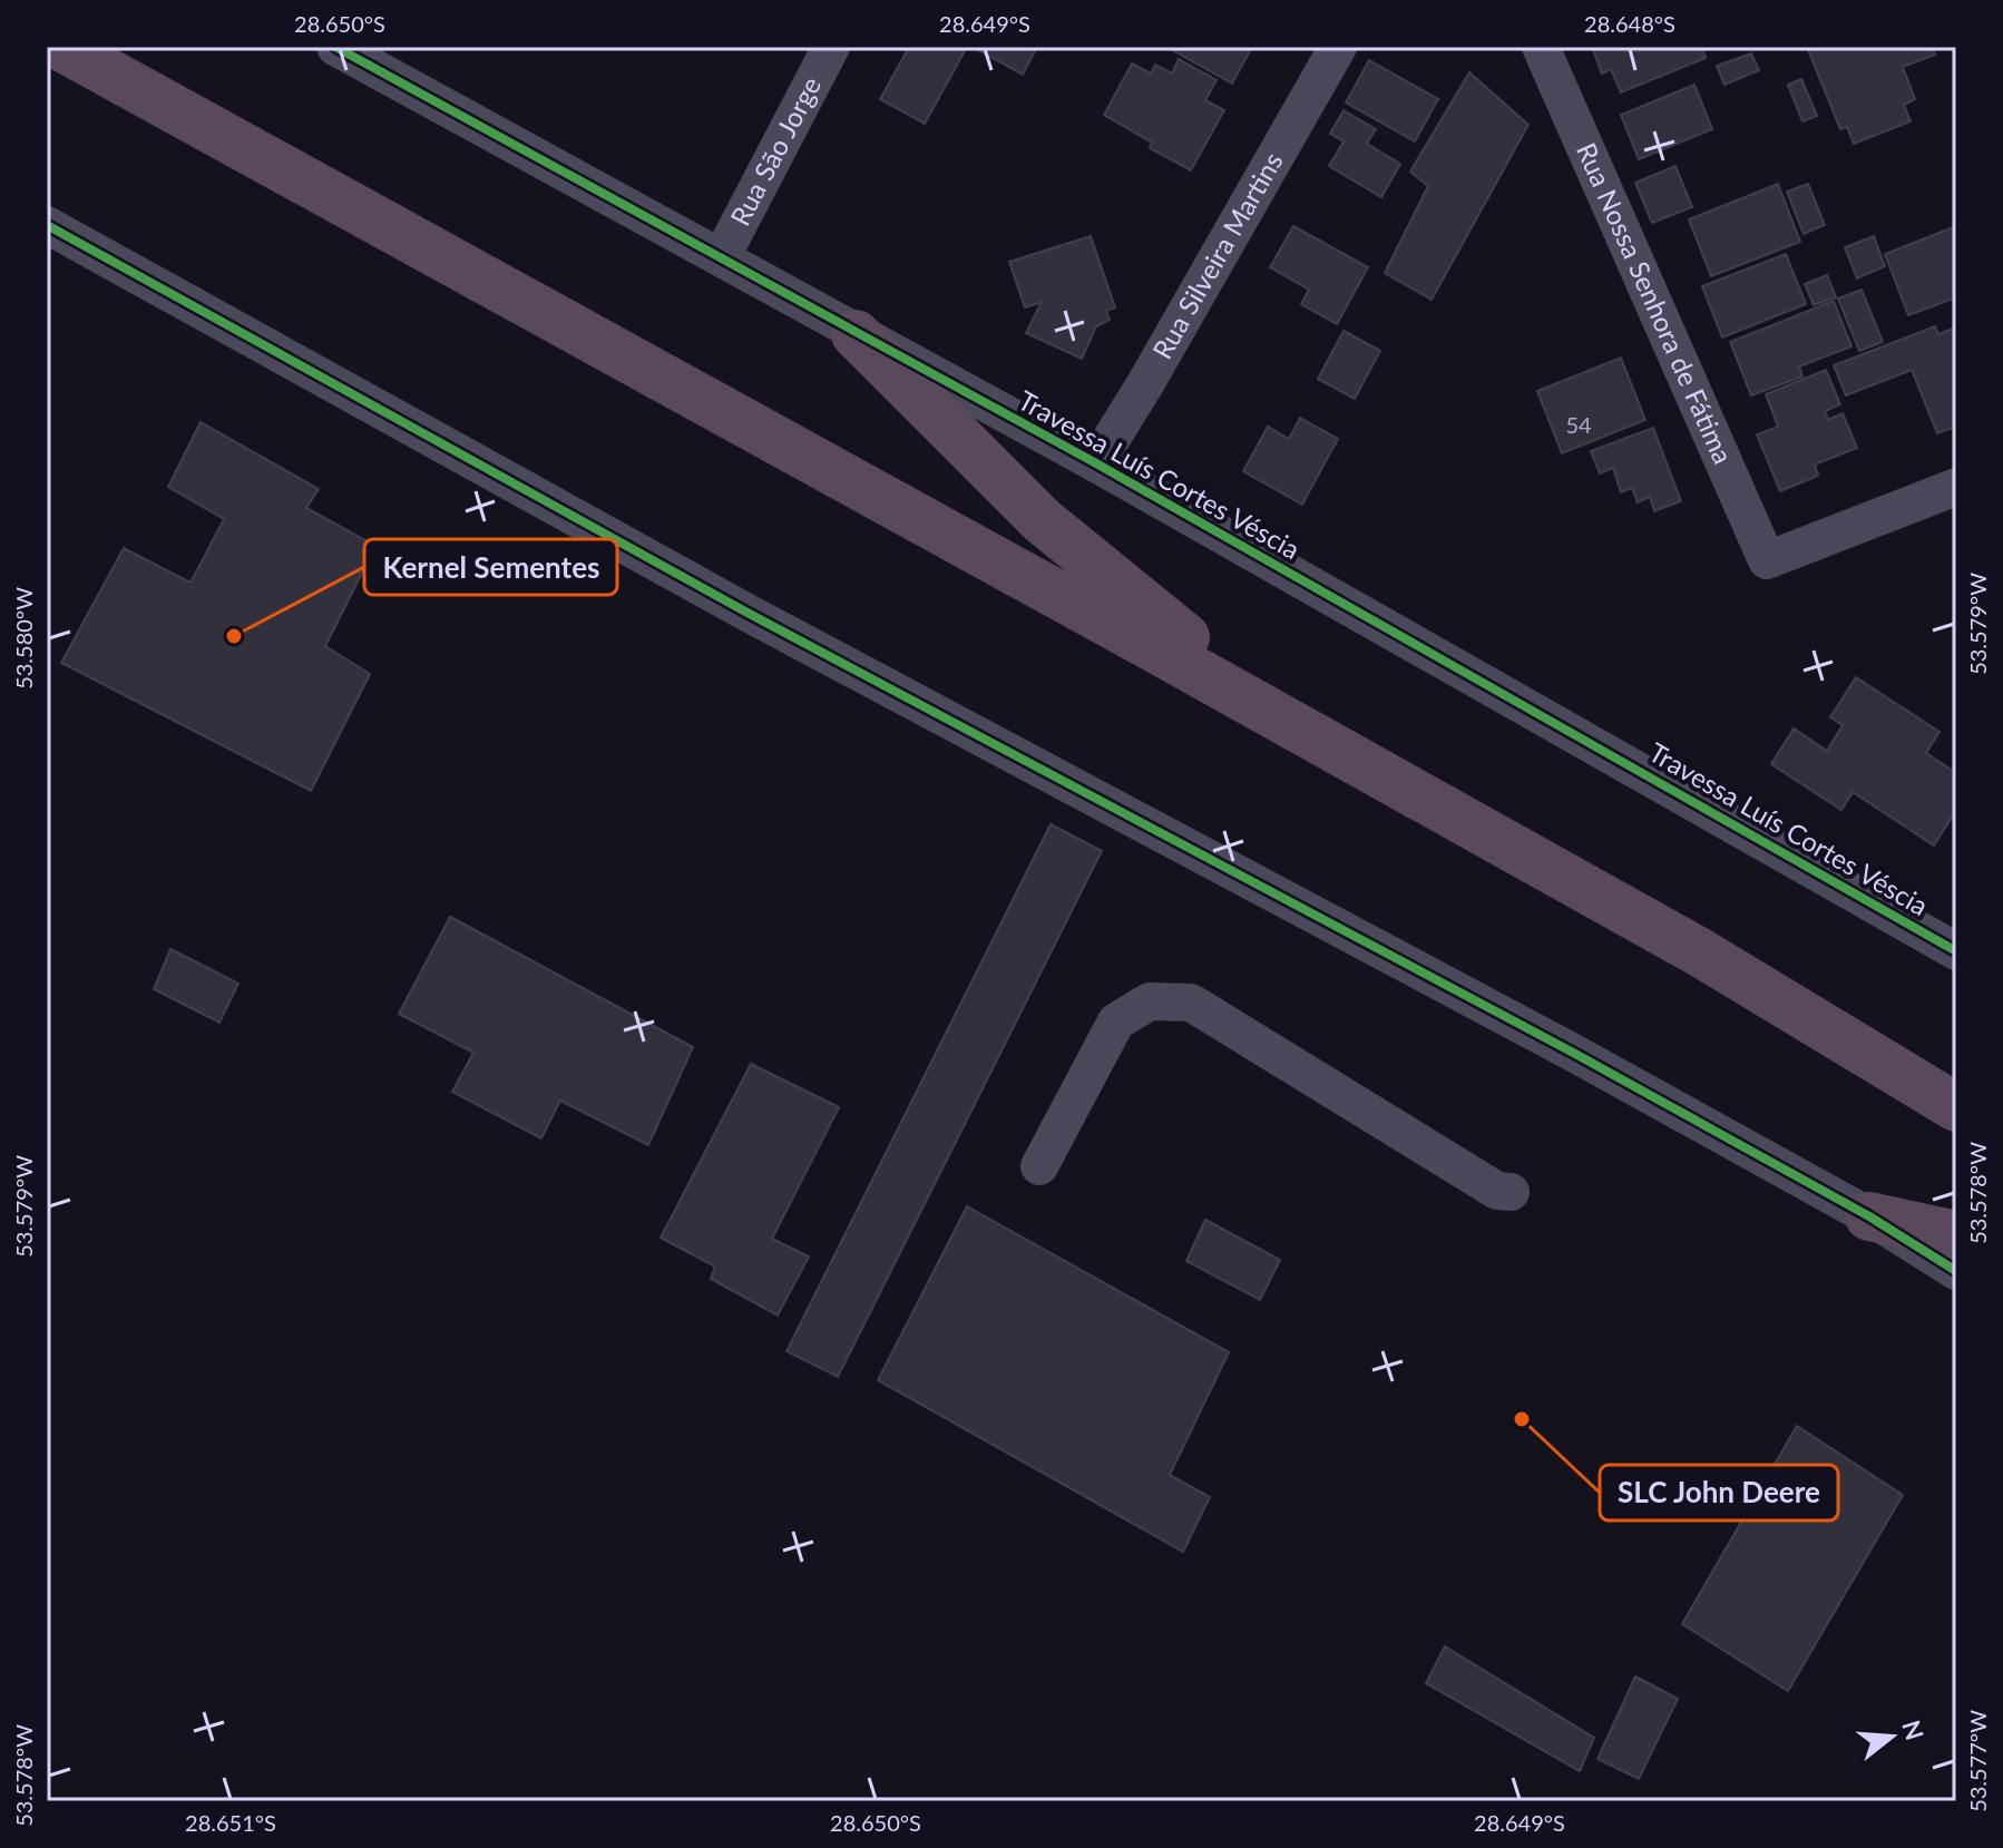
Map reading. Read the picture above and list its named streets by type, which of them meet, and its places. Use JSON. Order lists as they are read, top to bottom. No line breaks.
{"streets":{"street":["Rua São Jorge","Rua Silveira Martins","Rua Nossa Senhora de Fátima","Travessa Luís Cortes Véscia"]},"crossings":[["Rua São Jorge","Travessa Luís Cortes Véscia"],["Rua Silveira Martins","Travessa Luís Cortes Véscia"]],"places":["Kernel Sementes","SLC John Deere"],"house_numbers":["54"],"north":"right","coordinates":["28.650°S","28.649°S","28.648°S","53.579°W","53.580°W","53.578°W","53.577°W","28.651°S"]}
